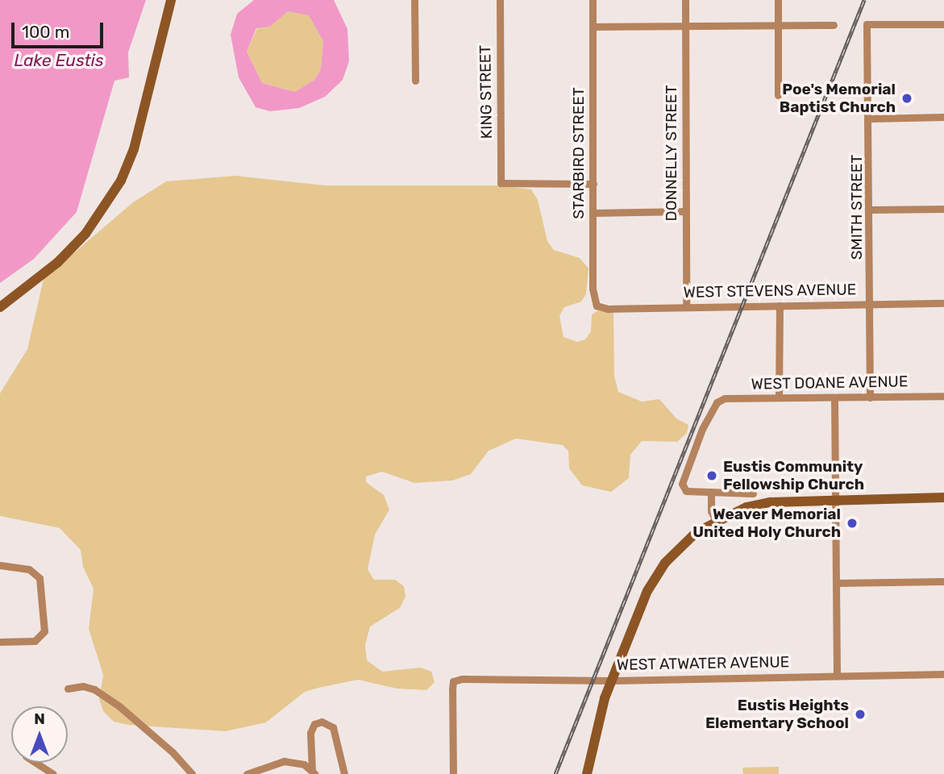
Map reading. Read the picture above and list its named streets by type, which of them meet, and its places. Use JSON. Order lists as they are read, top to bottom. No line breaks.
{"streets":{"street":["KING STREET","STARBIRD STREET","DONNELLY STREET","SMITH STREET","WEST STEVENS AVENUE","WEST DOANE AVENUE","WEST ATWATER AVENUE"]},"crossings":[["KING STREET","STARBIRD STREET"],["STARBIRD STREET","WEST STEVENS AVENUE"],["DONNELLY STREET","WEST STEVENS AVENUE"],["SMITH STREET","WEST STEVENS AVENUE"],["SMITH STREET","WEST DOANE AVENUE"]],"water":["Lake Eustis"],"places":["Poe's Memorial Baptist Church","Eustis Community Fellowship Church","Weaver Memorial United Holy Church","Eustis Heights Elementary School"],"scale_bar":"100 m","north":"top"}
